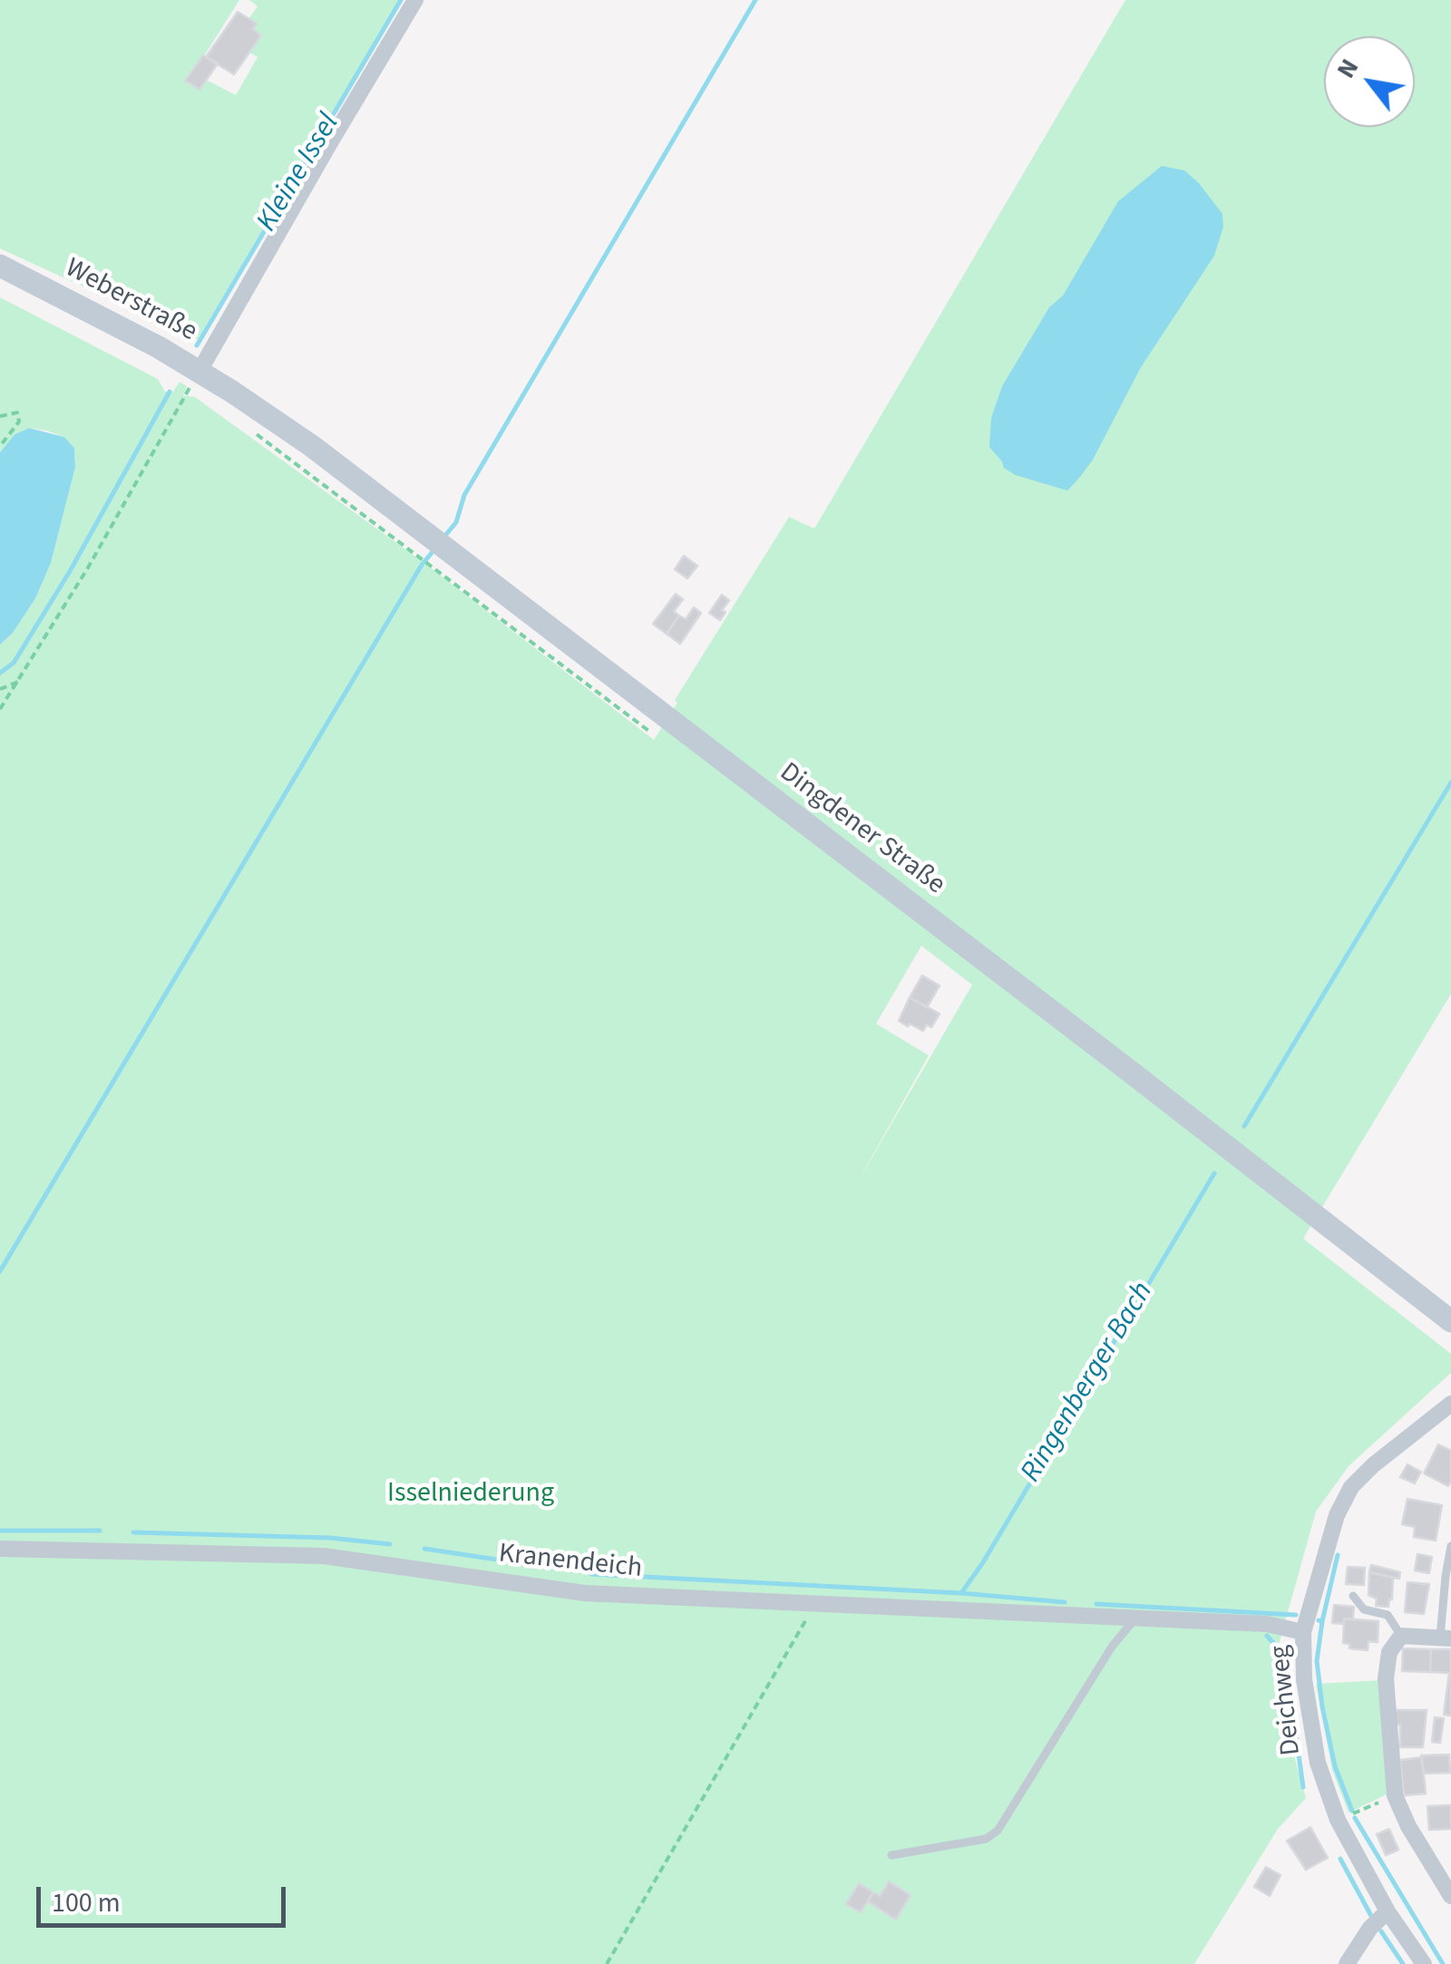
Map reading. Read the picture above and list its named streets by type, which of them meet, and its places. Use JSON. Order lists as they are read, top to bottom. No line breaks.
{"streets":{"main road":["Weberstraße","Dingdener Straße"],"street":["Kranendeich","Deichweg"]},"crossings":[["Weberstraße","Dingdener Straße"],["Kranendeich","Deichweg"]],"water":["Kleine Issel","Ringenberger Bach"],"parks":["Isselniederung"],"scale_bar":"100 m","north":"top left"}
